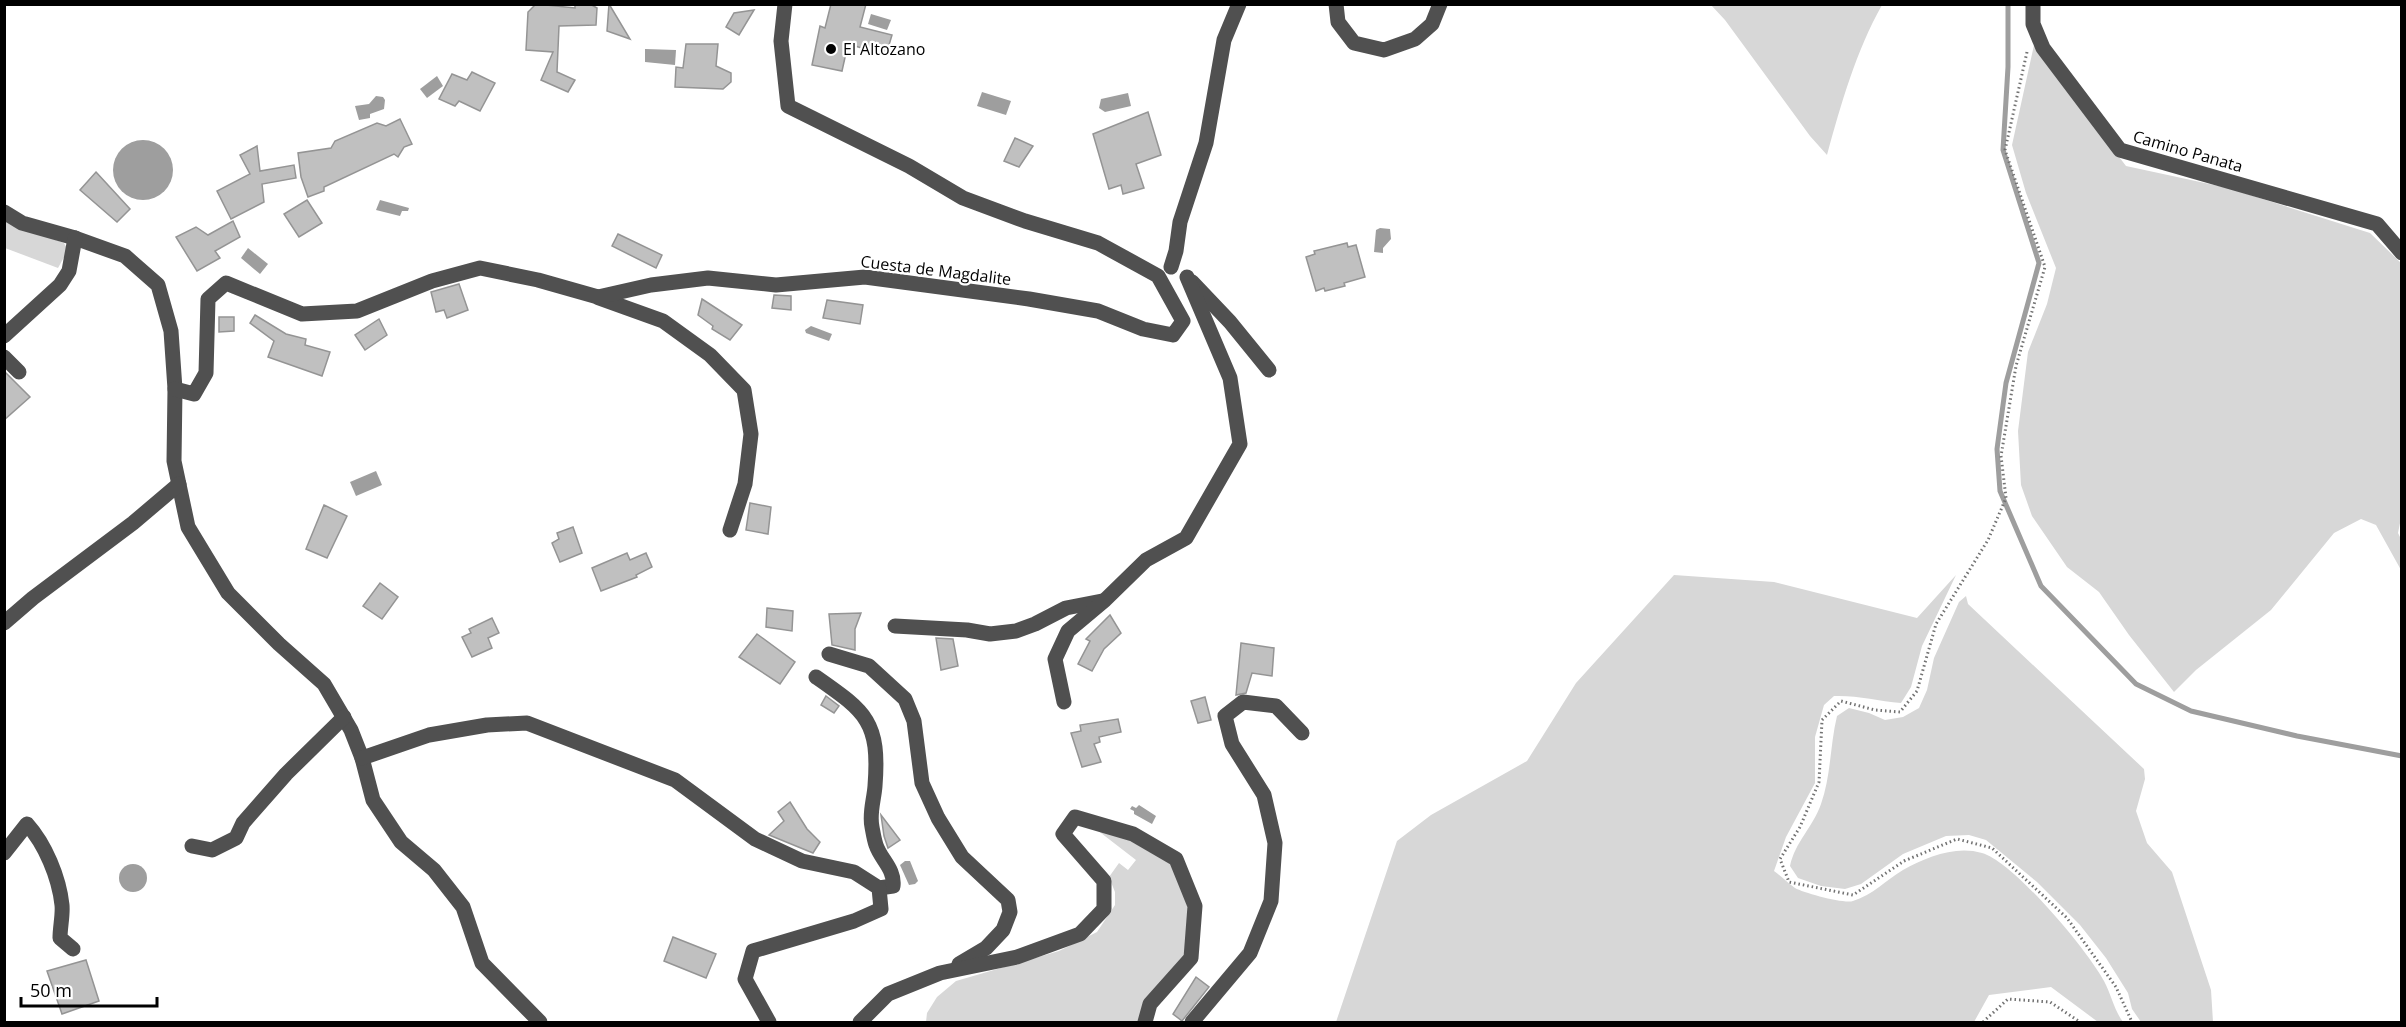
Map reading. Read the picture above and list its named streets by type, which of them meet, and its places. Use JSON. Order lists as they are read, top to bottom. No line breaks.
{"streets":{"street":["Camino Panata","Cuesta de Magdalite"]},"places":["El Altozano"],"scale_bar":"50 m"}
